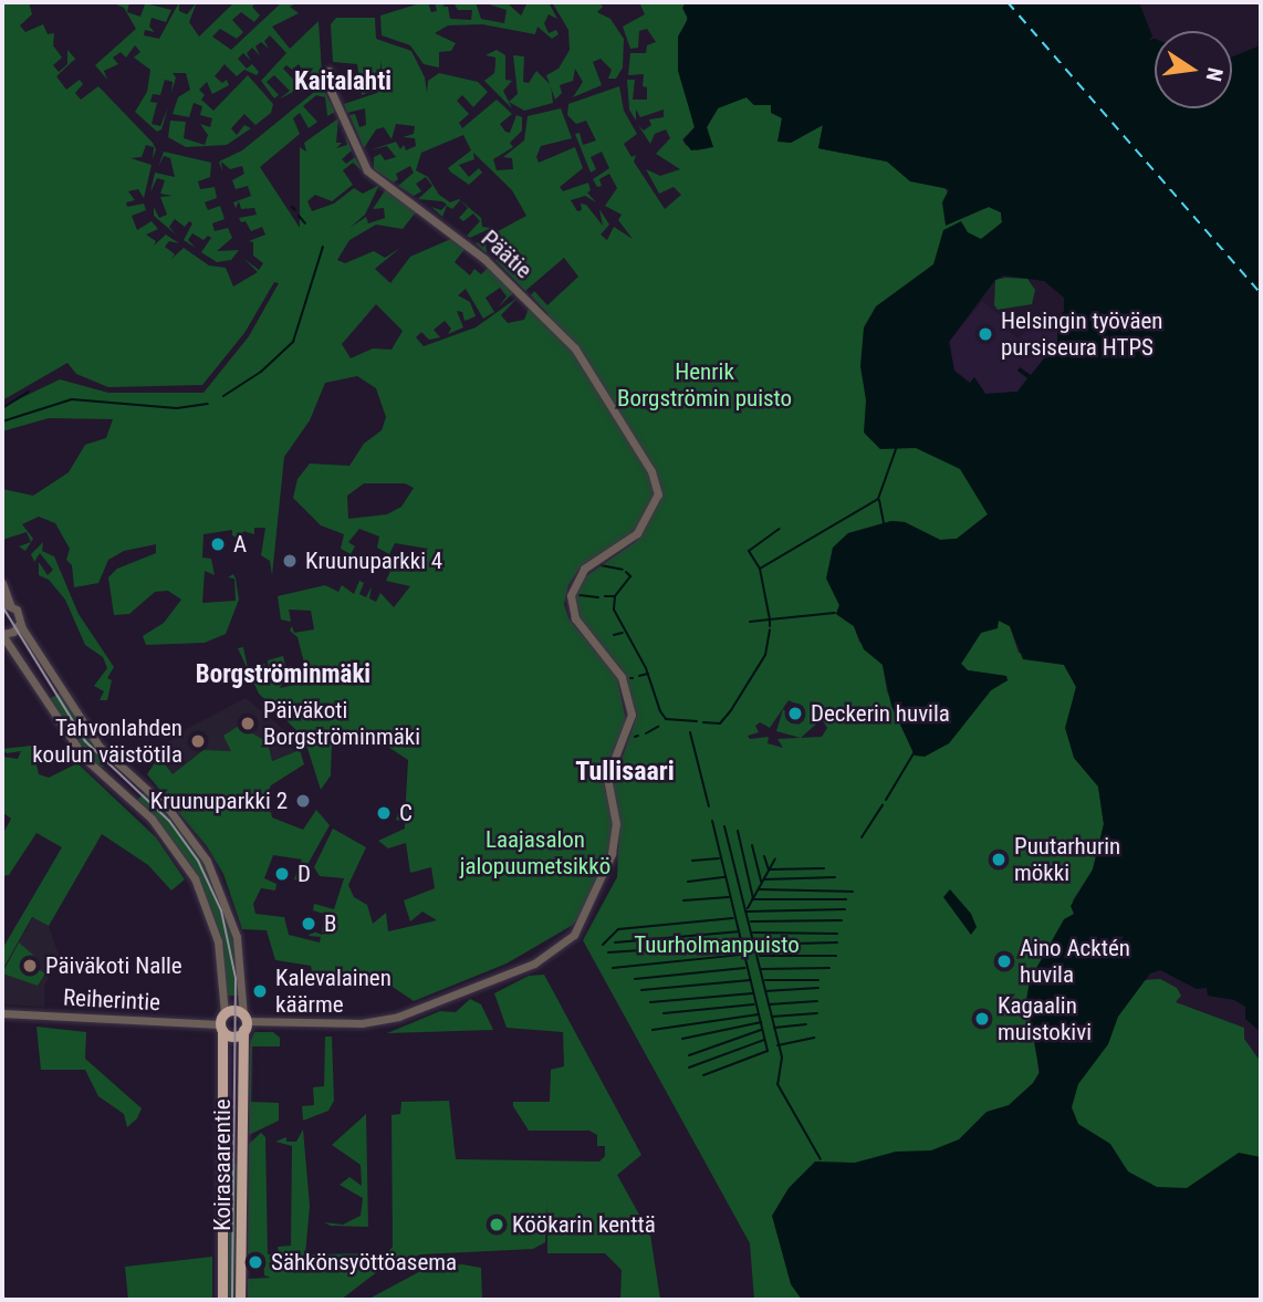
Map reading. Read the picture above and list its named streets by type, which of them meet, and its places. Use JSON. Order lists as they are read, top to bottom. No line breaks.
{"streets":{"main road":["Koirasaarentie"],"street":["Päätie","Reiherintie"]},"crossings":[["Päätie","Koirasaarentie"],["Reiherintie","Koirasaarentie"]],"districts":["Kaitalahti","Borgströminmäki","Tullisaari"],"parks":["Henrik Borgströmin puisto","Laajasalon jalopuumetsikkö","Tuurholmanpuisto"],"places":["Helsingin työväen pursiseura HTPS","A","Kruunuparkki 4","Deckerin huvila","Päiväkoti Borgströminmäki","Tahvonlahden koulun väistötila","Kruunuparkki 2","C","Puutarhurin mökki","D","B","Aino Acktén huvila","Päiväkoti Nalle","Kalevalainen käärme","Kagaalin muistokivi","Köökarin kenttä","Sähkönsyöttöasema"],"north":"right"}
